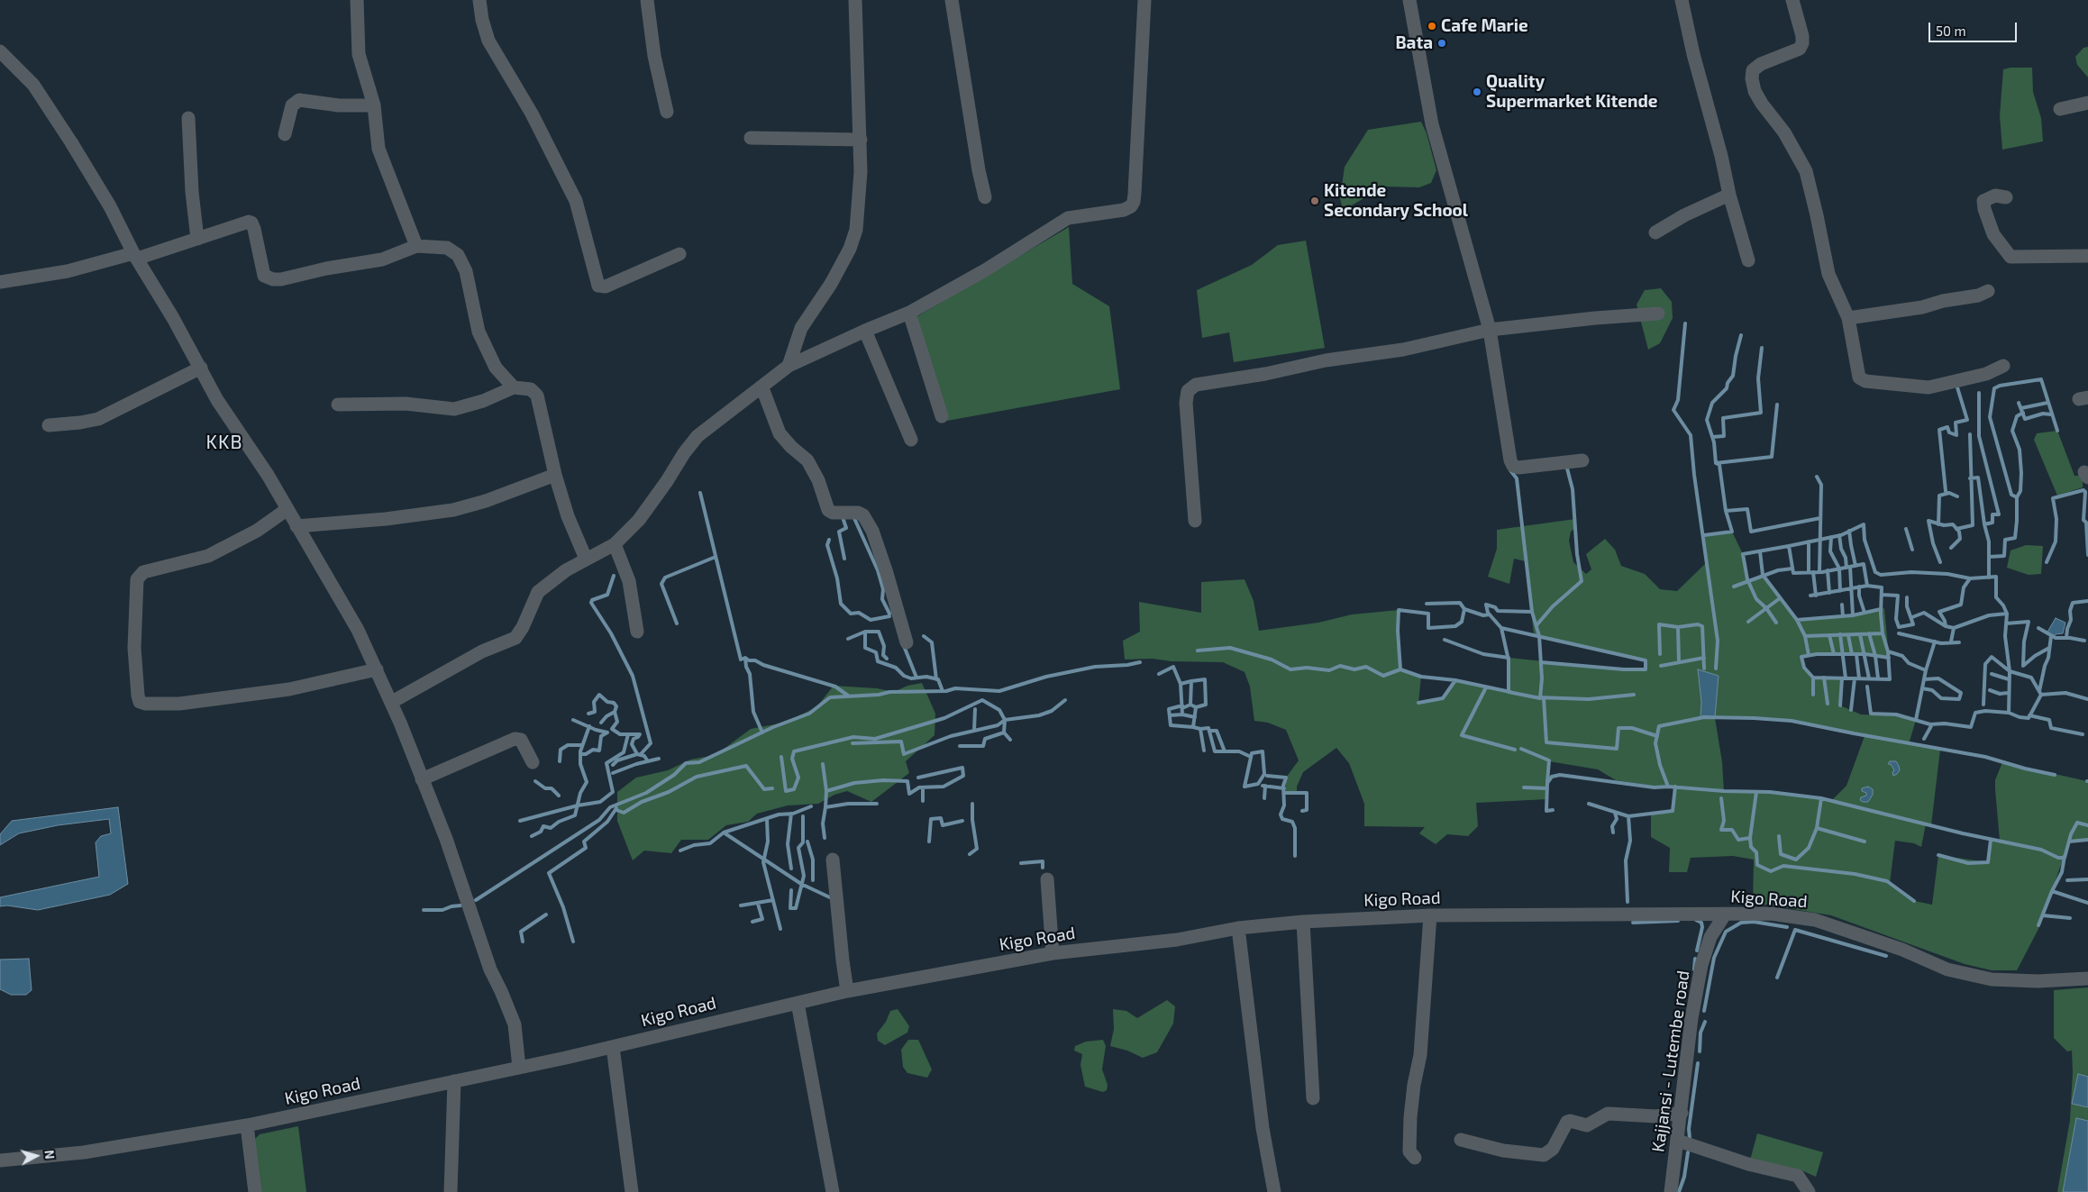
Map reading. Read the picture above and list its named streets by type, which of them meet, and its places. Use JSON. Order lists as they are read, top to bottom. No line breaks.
{"streets":{"street":["Kigo Road","Kajjansi - Lutembe road"]},"crossings":[["Kigo Road","Kajjansi - Lutembe road"]],"districts":["KKB"],"places":["Cafe Marie","Bata","Quality Supermarket Kitende","Kitende Secondary School"],"scale_bar":"50 m","north":"right"}
